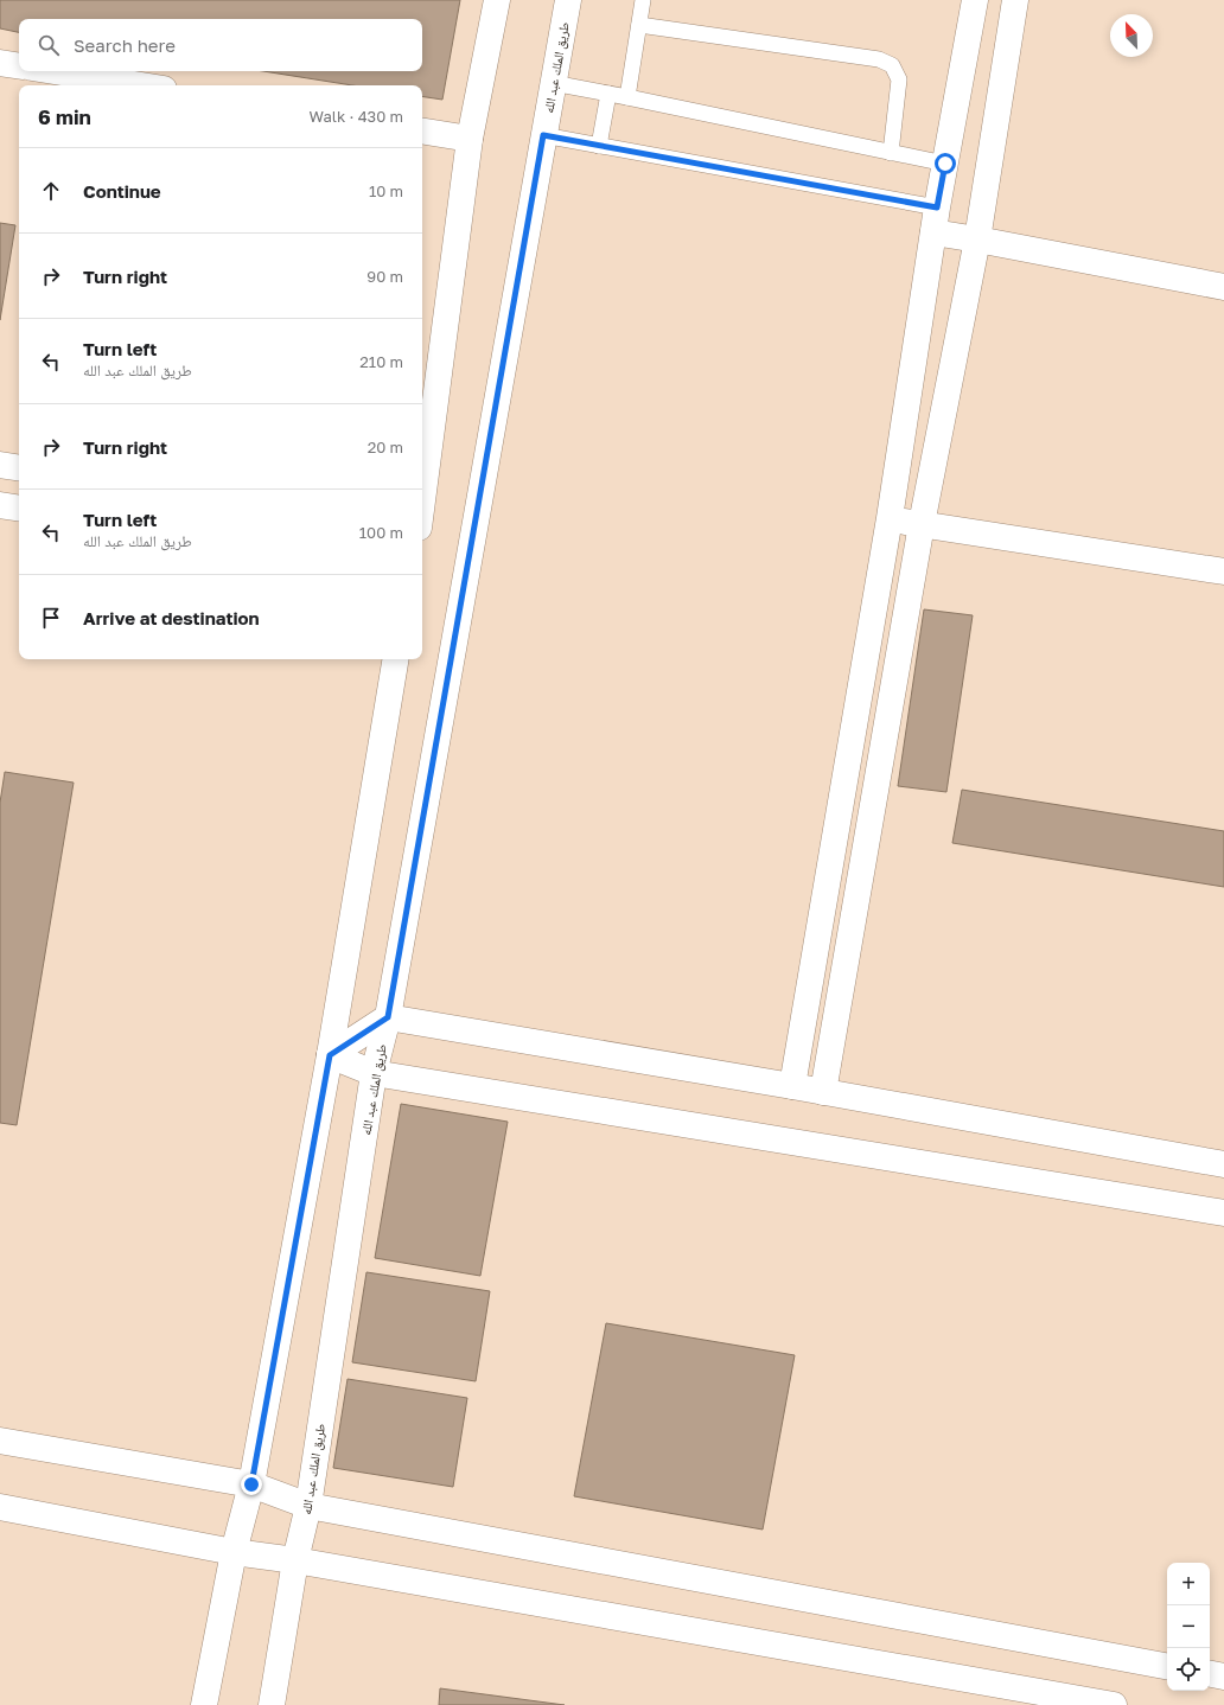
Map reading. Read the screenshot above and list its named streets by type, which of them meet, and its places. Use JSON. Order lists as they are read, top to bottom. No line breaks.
{"streets":{"street":["طريق الملك عبد الله"]},"north":"top left","page":{"search":"Search here","heading":["6 min","Walk · 430 m"],"list":[["Continue","10 m"],["Turn right","90 m"],["Turn left","طريق الملك عبد الله","210 m"],["Turn right","20 m"],["Turn left","طريق الملك عبد الله","100 m"],"Arrive at destination"],"map_buttons":["+","−"]}}
